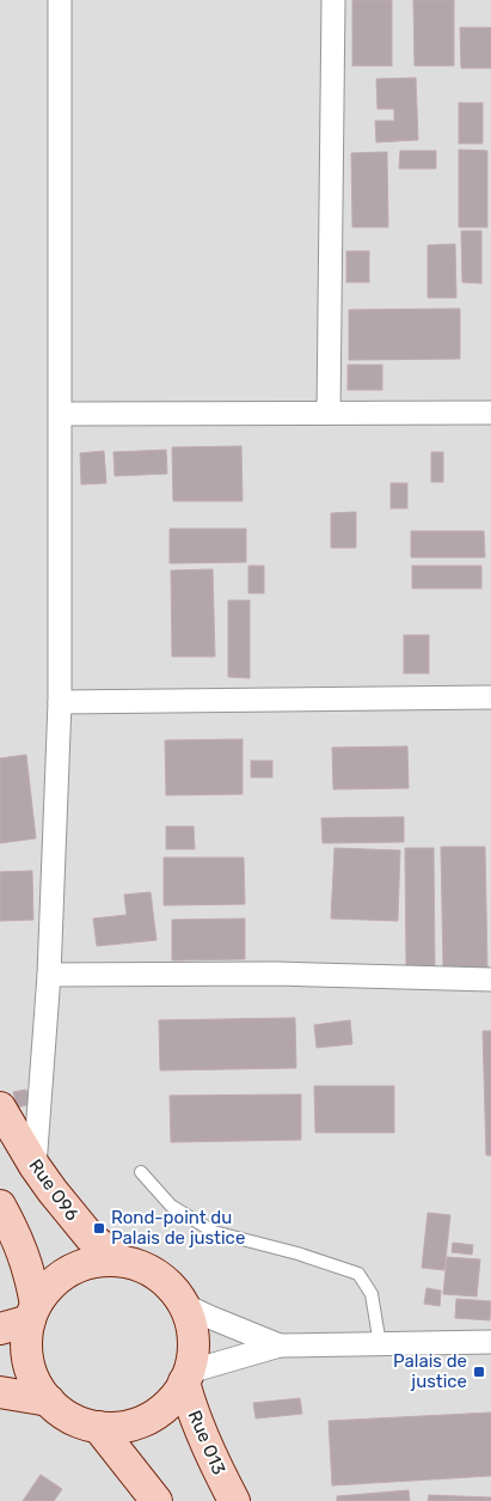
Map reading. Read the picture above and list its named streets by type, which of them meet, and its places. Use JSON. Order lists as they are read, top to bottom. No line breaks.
{"streets":{"main road":["Rue O96","Rue O13"]},"crossings":[["Rue O96","Rue O13"]],"places":{"transit":["Rond-point du Palais de justice","Palais de justice"]}}
